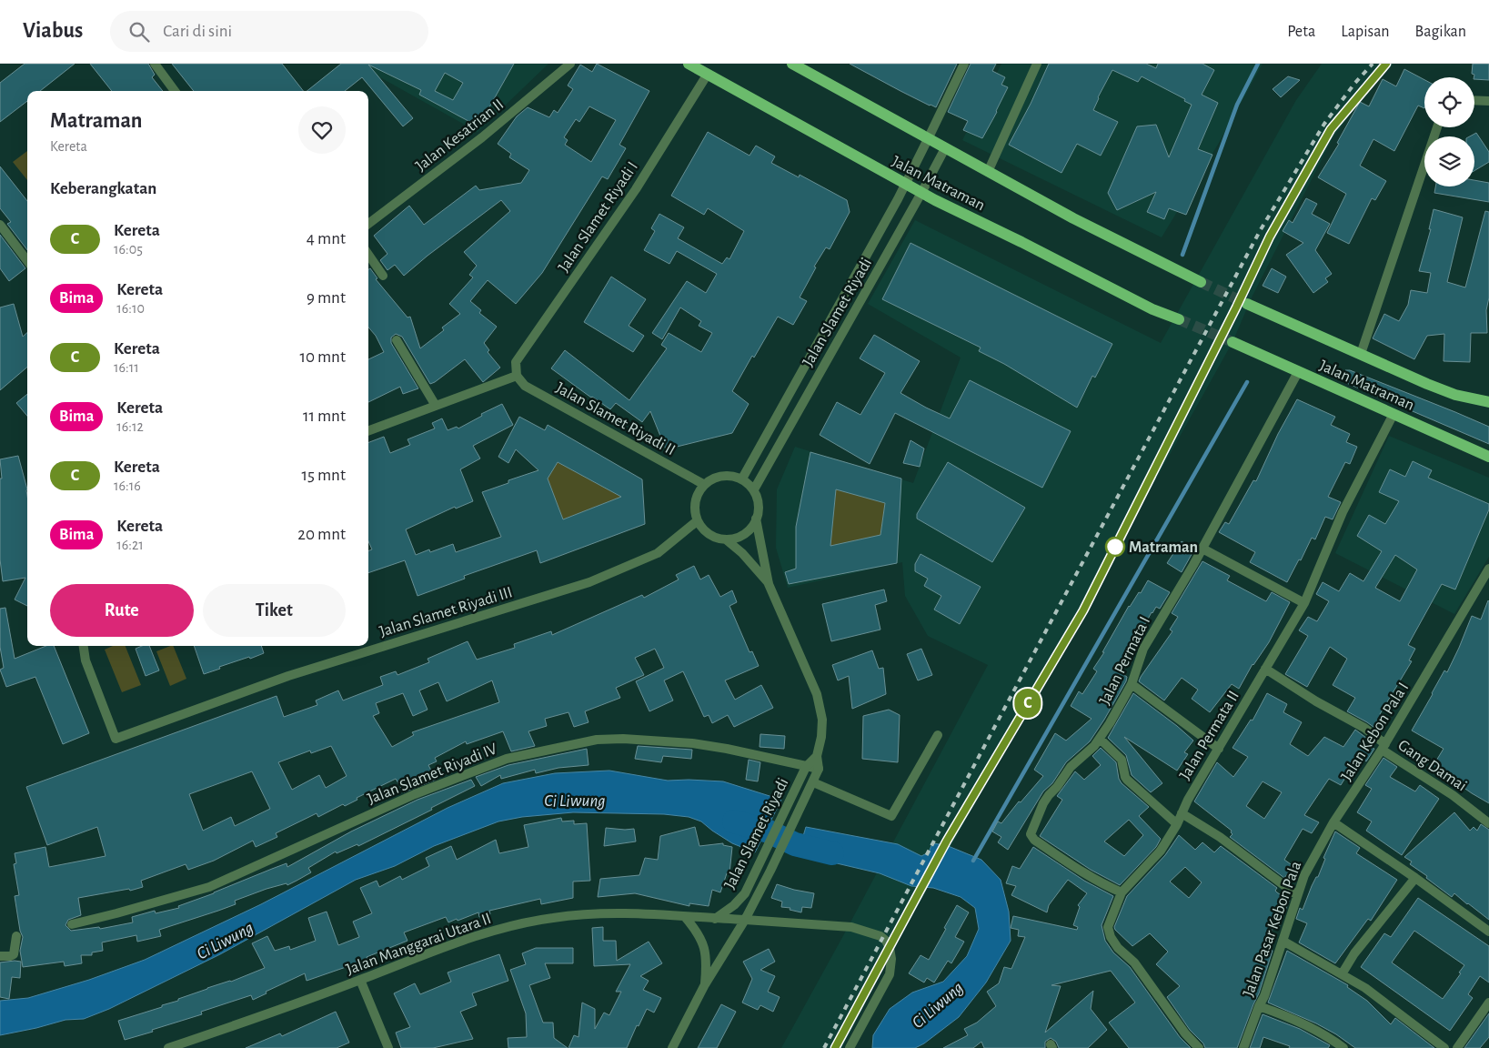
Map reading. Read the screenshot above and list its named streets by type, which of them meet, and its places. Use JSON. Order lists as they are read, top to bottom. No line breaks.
{"streets":{"main road":["Jalan Matraman"],"street":["Jalan Kesatrian II","Jalan Slamet Riyadi I","Jalan Slamet Riyadi","Jalan Slamet Riyadi II","Jalan Slamet Riyadi III","Jalan Permata I","Jalan Kebon Pala I","Jalan Permata II","Gang Damai","Jalan Slamet Riyadi IV","Jalan Pasar Kebon Pala","Jalan Manggarai Utara II"]},"crossings":[["Jalan Matraman","Jalan Slamet Riyadi I"],["Jalan Matraman","Jalan Slamet Riyadi"],["Jalan Matraman","Jalan Permata I"],["Jalan Matraman","Jalan Permata II"],["Jalan Slamet Riyadi I","Jalan Slamet Riyadi II"],["Jalan Slamet Riyadi","Jalan Slamet Riyadi II"],["Jalan Slamet Riyadi","Jalan Slamet Riyadi III"],["Jalan Slamet Riyadi","Jalan Slamet Riyadi IV"],["Jalan Slamet Riyadi","Jalan Manggarai Utara II"],["Jalan Slamet Riyadi II","Jalan Slamet Riyadi III"],["Jalan Permata I","Jalan Permata II"],["Jalan Kebon Pala I","Gang Damai"],["Jalan Kebon Pala I","Jalan Pasar Kebon Pala"],["Jalan Permata II","Gang Damai"]],"water":["Ci Liwung"],"places":["Matraman"],"page":{"header":"Viabus","search":"Cari di sini","nav":["Peta","Lapisan","Bagikan"],"on_map":"C","heading":[["Matraman","Kereta"],"Keberangkatan"],"list":[{"mark":"C","name":"Kereta","note":"16:05","value":"4 mnt"},{"mark":"Bima","name":"Kereta","note":"16:10","value":"9 mnt"},{"mark":"C","name":"Kereta","note":"16:11","value":"10 mnt"},{"mark":"Bima","name":"Kereta","note":"16:12","value":"11 mnt"},{"mark":"C","name":"Kereta","note":"16:16","value":"15 mnt"},{"mark":"Bima","name":"Kereta","note":"16:21","value":"20 mnt"}],"buttons":["Rute","Tiket"]}}
